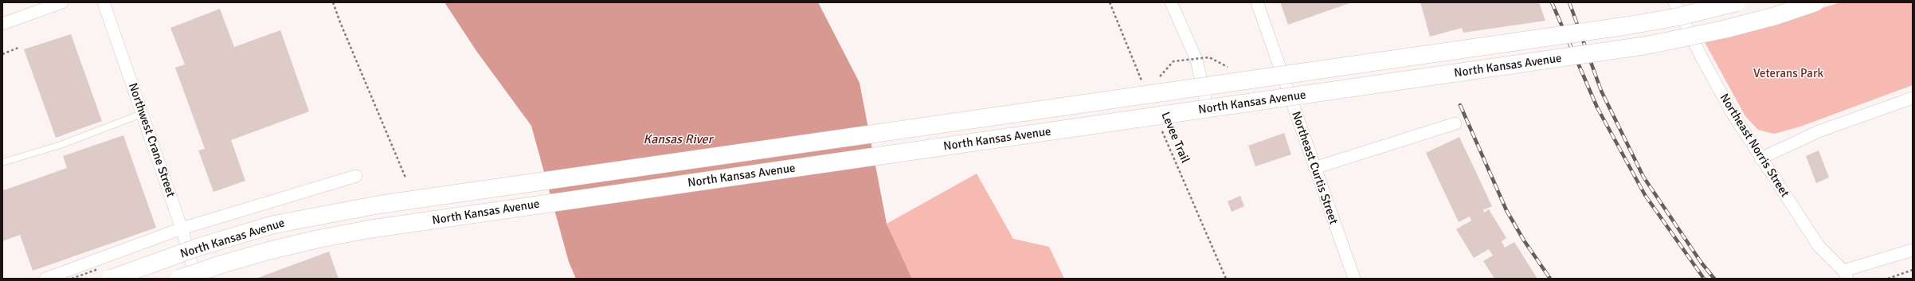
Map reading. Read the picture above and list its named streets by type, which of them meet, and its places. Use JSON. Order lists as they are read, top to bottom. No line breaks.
{"streets":{"main road":["North Kansas Avenue"],"street":["Northwest Crane Street","Northeast Norris Street","Northeast Curtis Street"],"path":["Levee Trail"]},"crossings":[["North Kansas Avenue","Northwest Crane Street"]],"water":["Kansas River"],"parks":["Veterans Park"]}
